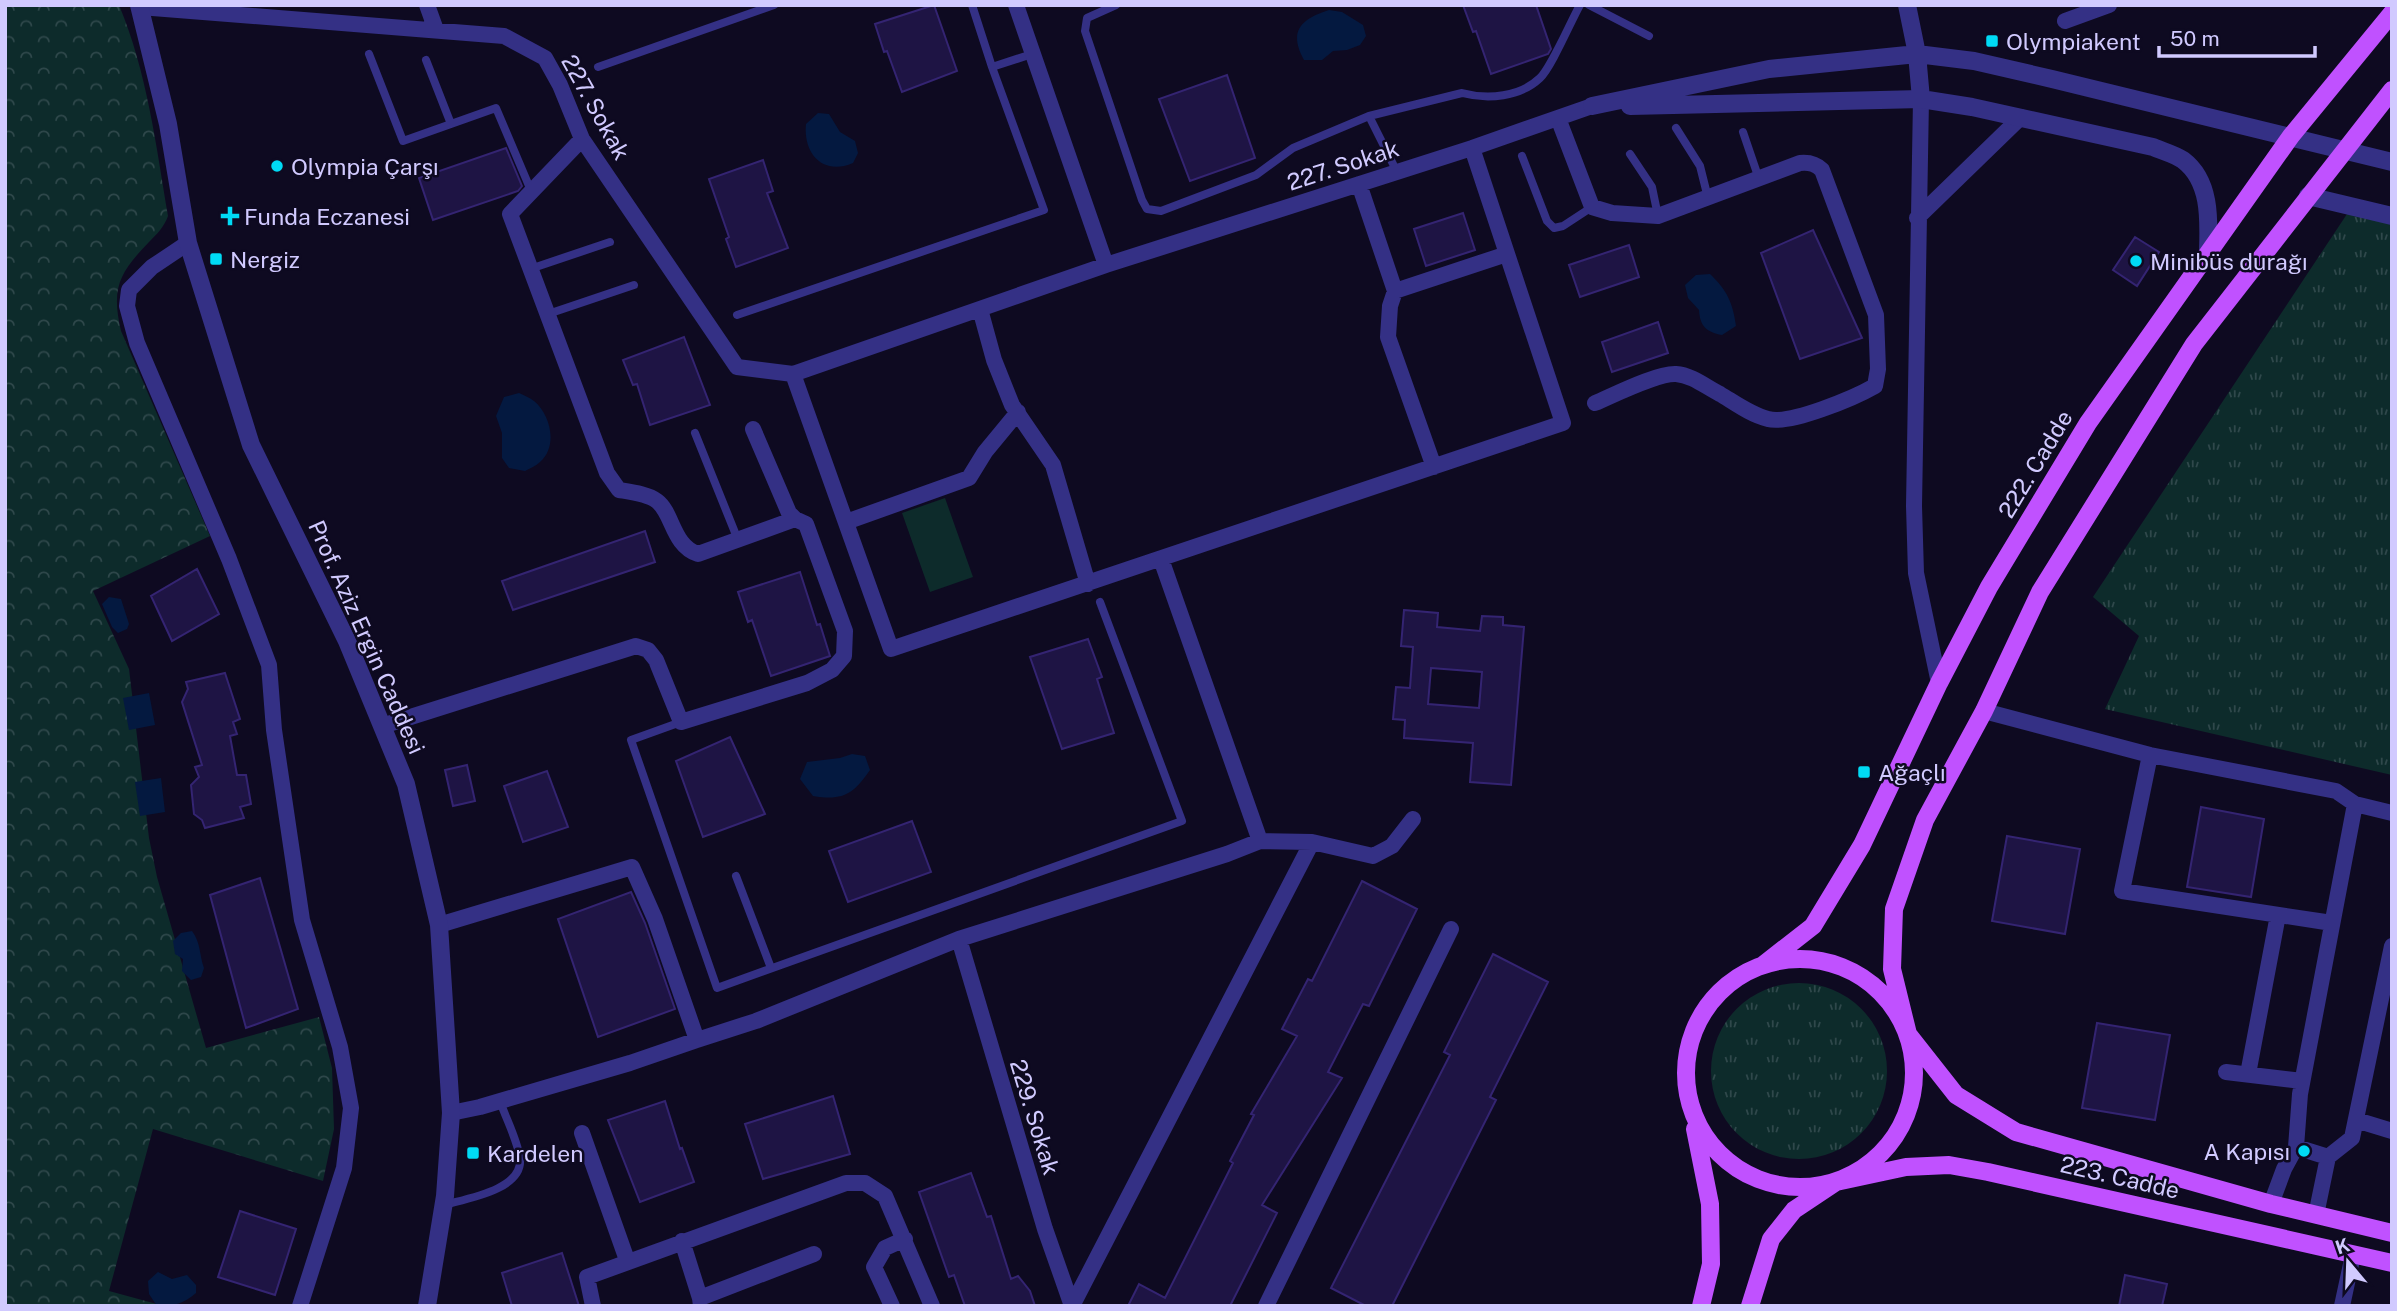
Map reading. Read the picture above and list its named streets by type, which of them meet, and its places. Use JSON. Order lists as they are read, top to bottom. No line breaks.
{"streets":{"main road":["222. Cadde","223. Cadde"],"street":["227. Sokak","Prof. Aziz Ergin Caddesi","229. Sokak"]},"crossings":[["227. Sokak","Prof. Aziz Ergin Caddesi"],["222. Cadde","223. Cadde"]],"places":{"transit":["Olympiakent","Nergiz","Ağaçlı","Kardelen"],"other":["Olympia Çarşı","Minibüs durağı","A Kapısı"],"health":["Funda Eczanesi"]},"scale_bar":"50 m","north":"top"}
